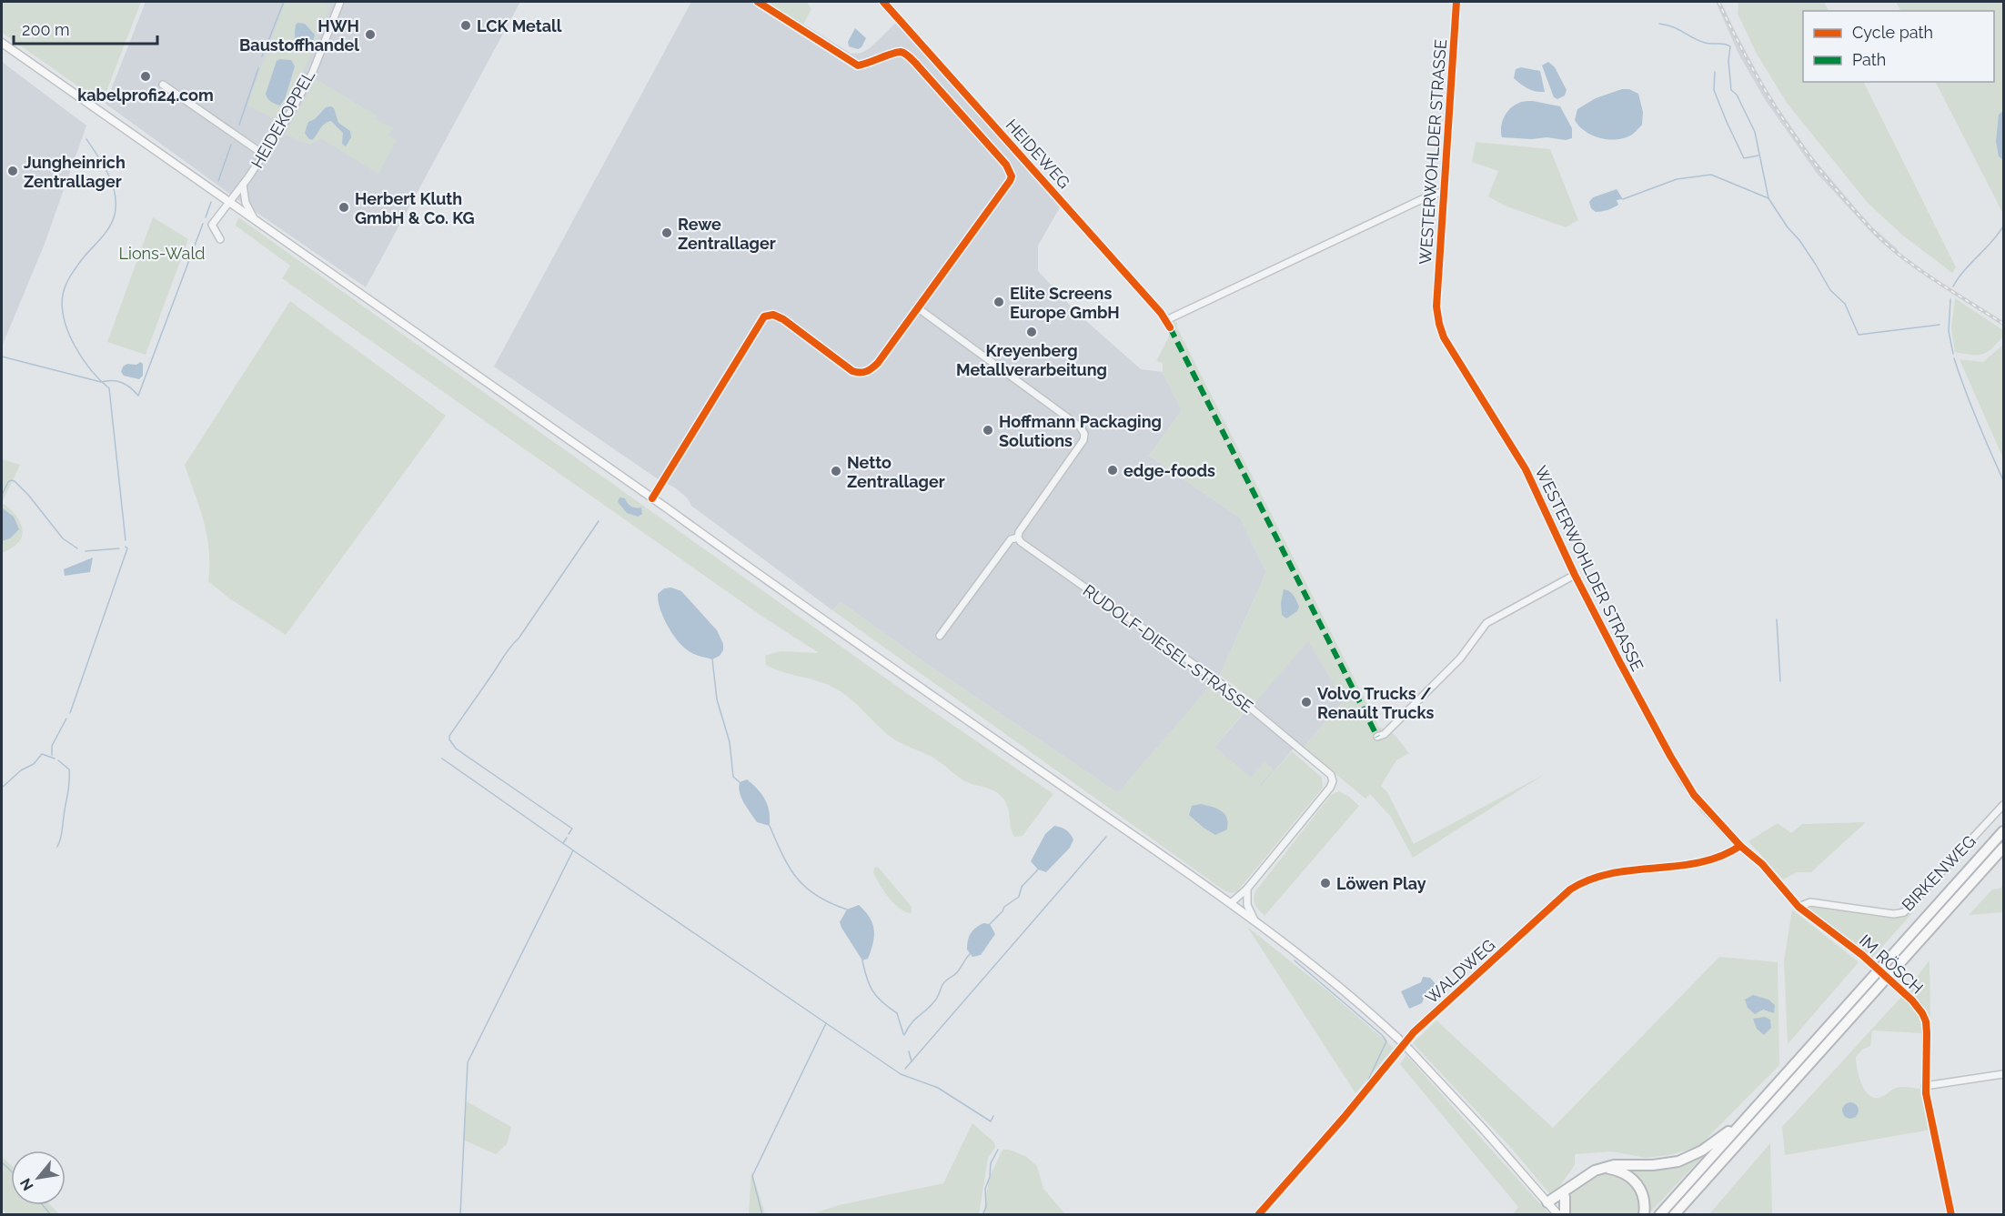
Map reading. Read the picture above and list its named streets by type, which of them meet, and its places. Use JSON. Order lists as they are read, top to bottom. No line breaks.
{"streets":{"street":["HEIDEKOPPEL","WESTERWOHLDER STRASSE","HEIDEWEG","RUDOLF-DIESEL-STRASSE","BIRKENWEG","IM RÖSCH","WALDWEG"]},"crossings":[["WESTERWOHLDER STRASSE","HEIDEWEG"],["WESTERWOHLDER STRASSE","IM RÖSCH"],["WESTERWOHLDER STRASSE","WALDWEG"],["BIRKENWEG","IM RÖSCH"]],"parks":["Lions-Wald"],"places":["LCK Metall","HWH Baustoffhandel","kabelprofi24.com","Jungheinrich Zentrallager","Herbert Kluth GmbH & Co. KG","Rewe Zentrallager","Elite Screens Europe GmbH","Kreyenberg Metallverarbeitung","Hoffmann Packaging Solutions","edge-foods","Netto Zentrallager","Volvo Trucks / Renault Trucks","Löwen Play"],"legend":["Cycle path","Path"],"scale_bar":"200 m","north":"bottom left"}
